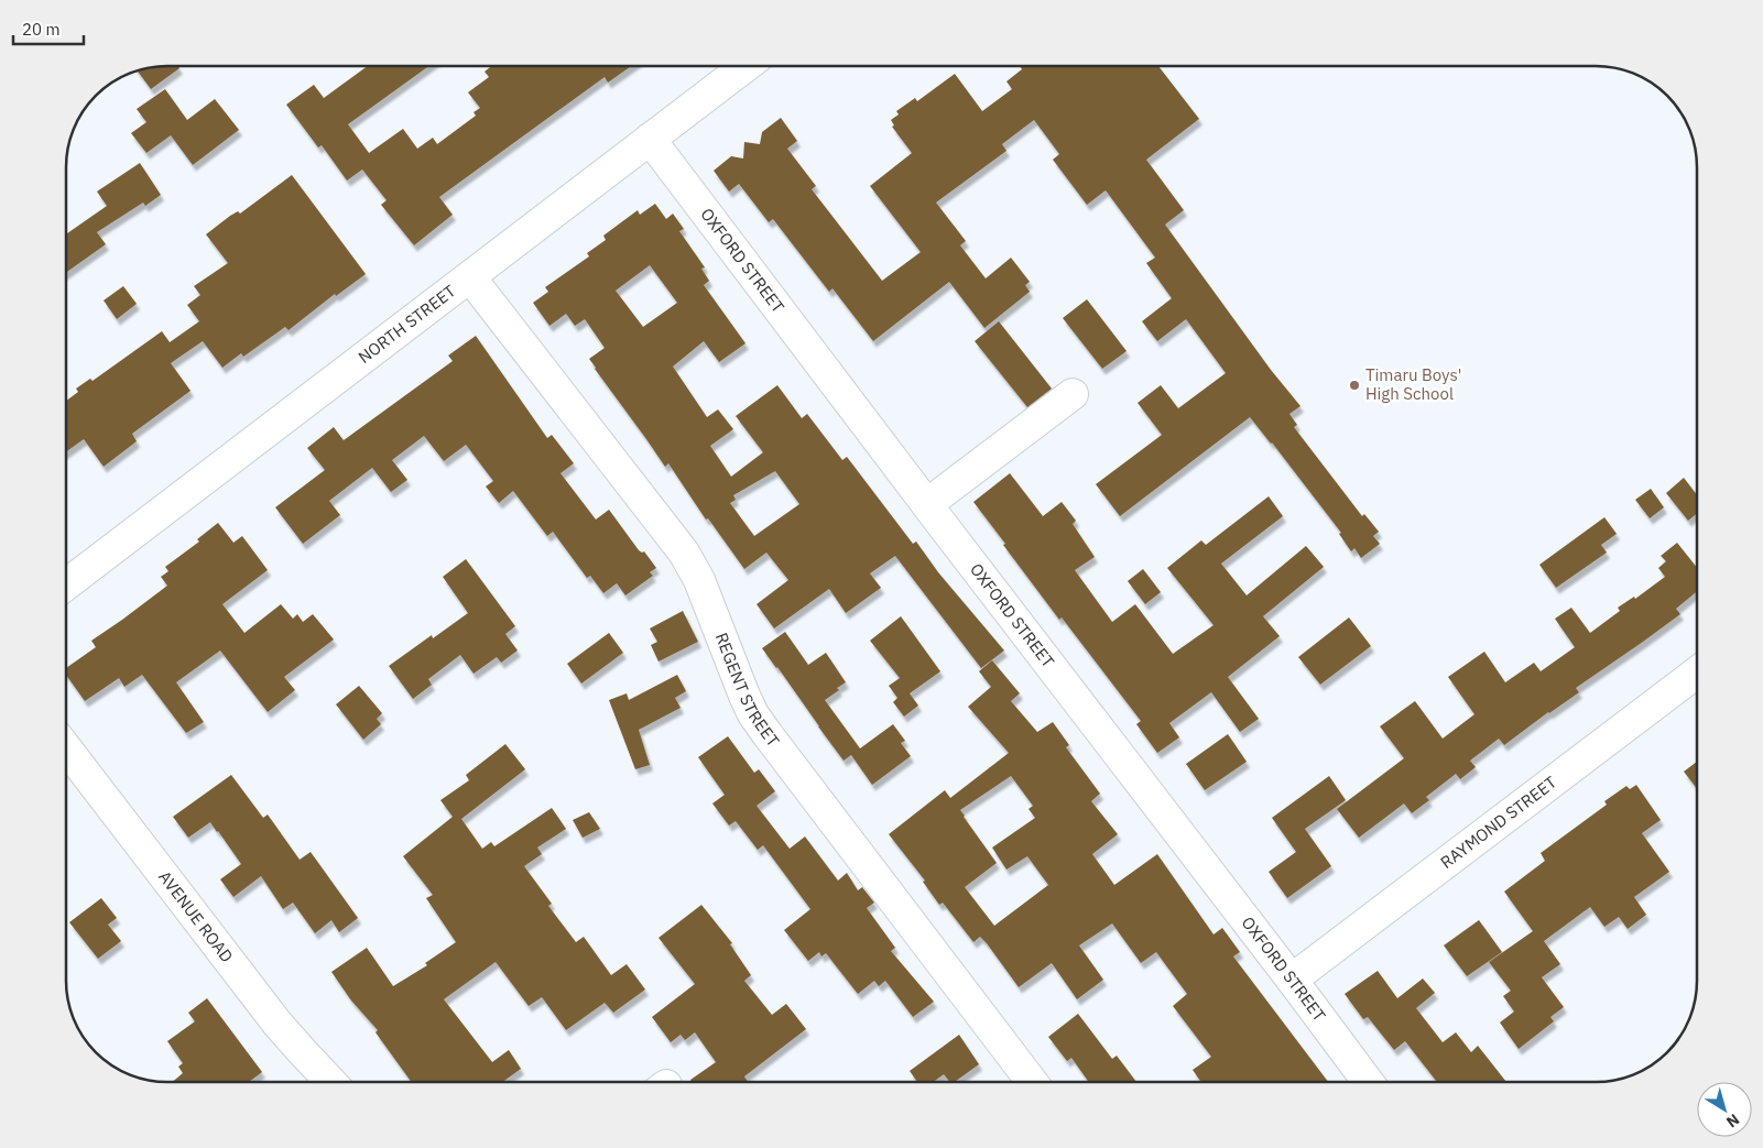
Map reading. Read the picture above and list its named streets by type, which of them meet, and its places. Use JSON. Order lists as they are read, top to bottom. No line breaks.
{"streets":{"street":["OXFORD STREET","NORTH STREET","REGENT STREET","RAYMOND STREET","AVENUE ROAD"]},"crossings":[["OXFORD STREET","NORTH STREET"],["OXFORD STREET","RAYMOND STREET"],["NORTH STREET","REGENT STREET"]],"places":["Timaru Boys' High School"],"scale_bar":"20 m","north":"bottom right"}
